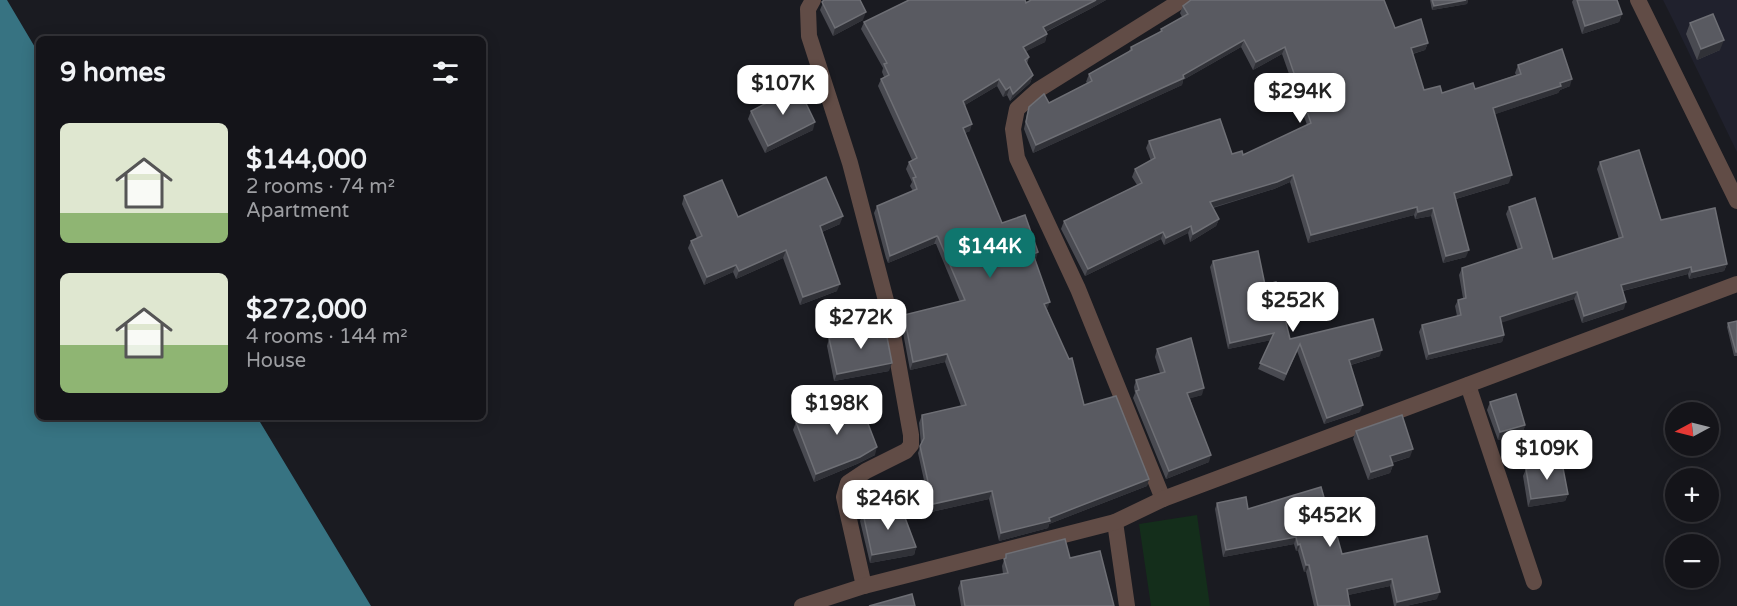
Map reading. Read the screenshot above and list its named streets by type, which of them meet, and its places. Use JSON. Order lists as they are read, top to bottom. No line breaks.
{"north":"left","page":{"heading":"9 homes","price":["$107K","$294K","$144K","$252K","$272K","$198K","$109K","$246K","$452K"],"list":[{"name":"$144,000","note":"2 rooms · 74 m² · Apartment"},{"name":"$272,000","note":"4 rooms · 144 m² · House"}],"map_buttons":["+","−"]}}
